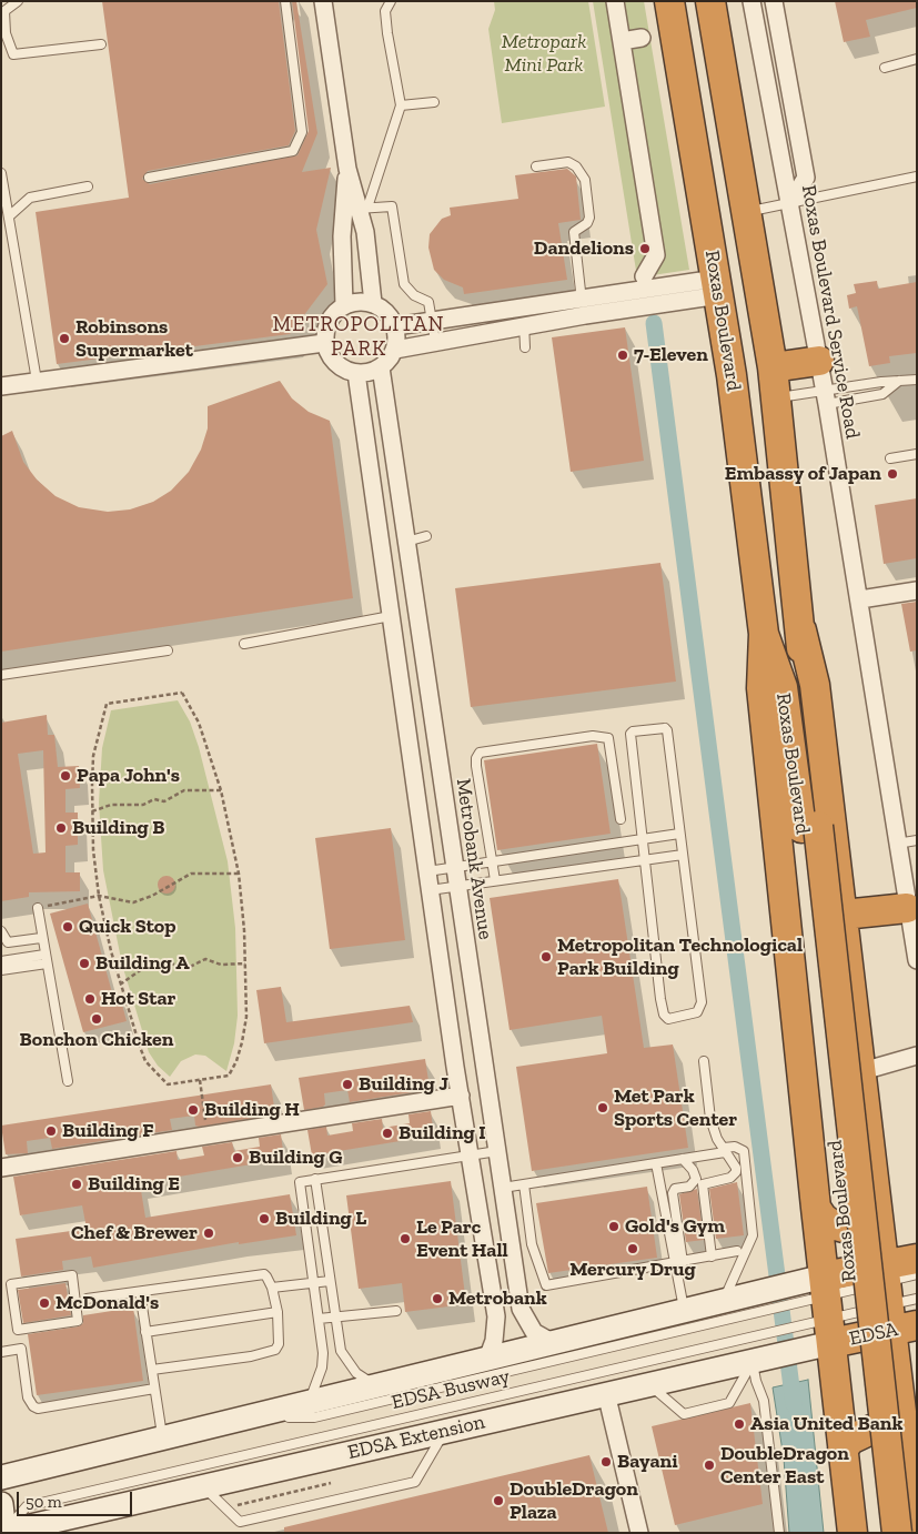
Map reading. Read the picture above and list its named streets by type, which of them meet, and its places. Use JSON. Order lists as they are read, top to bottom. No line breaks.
{"streets":{"highway":["Roxas Boulevard","EDSA"],"main road":["EDSA Extension"],"street":["Roxas Boulevard Service Road","Metrobank Avenue"],"lane":["EDSA Busway"]},"crossings":[["EDSA","EDSA Extension"],["EDSA Busway","EDSA Extension"]],"districts":["METROPOLITAN PARK"],"parks":["Metropark Mini Park"],"places":["Dandelions","Robinsons Supermarket","7-Eleven","Embassy of Japan","Papa John's","Building B","Quick Stop","Metropolitan Technological Park Building","Building A","Hot Star","Bonchon Chicken","Building J","Met Park Sports Center","Building H","Building F","Building I","Building G","Building E","Building L","Gold's Gym","Chef & Brewer","Le Parc Event Hall","Mercury Drug","Metrobank","McDonald's","Asia United Bank","Bayani","DoubleDragon Center East","DoubleDragon Plaza"],"scale_bar":"50 m"}
